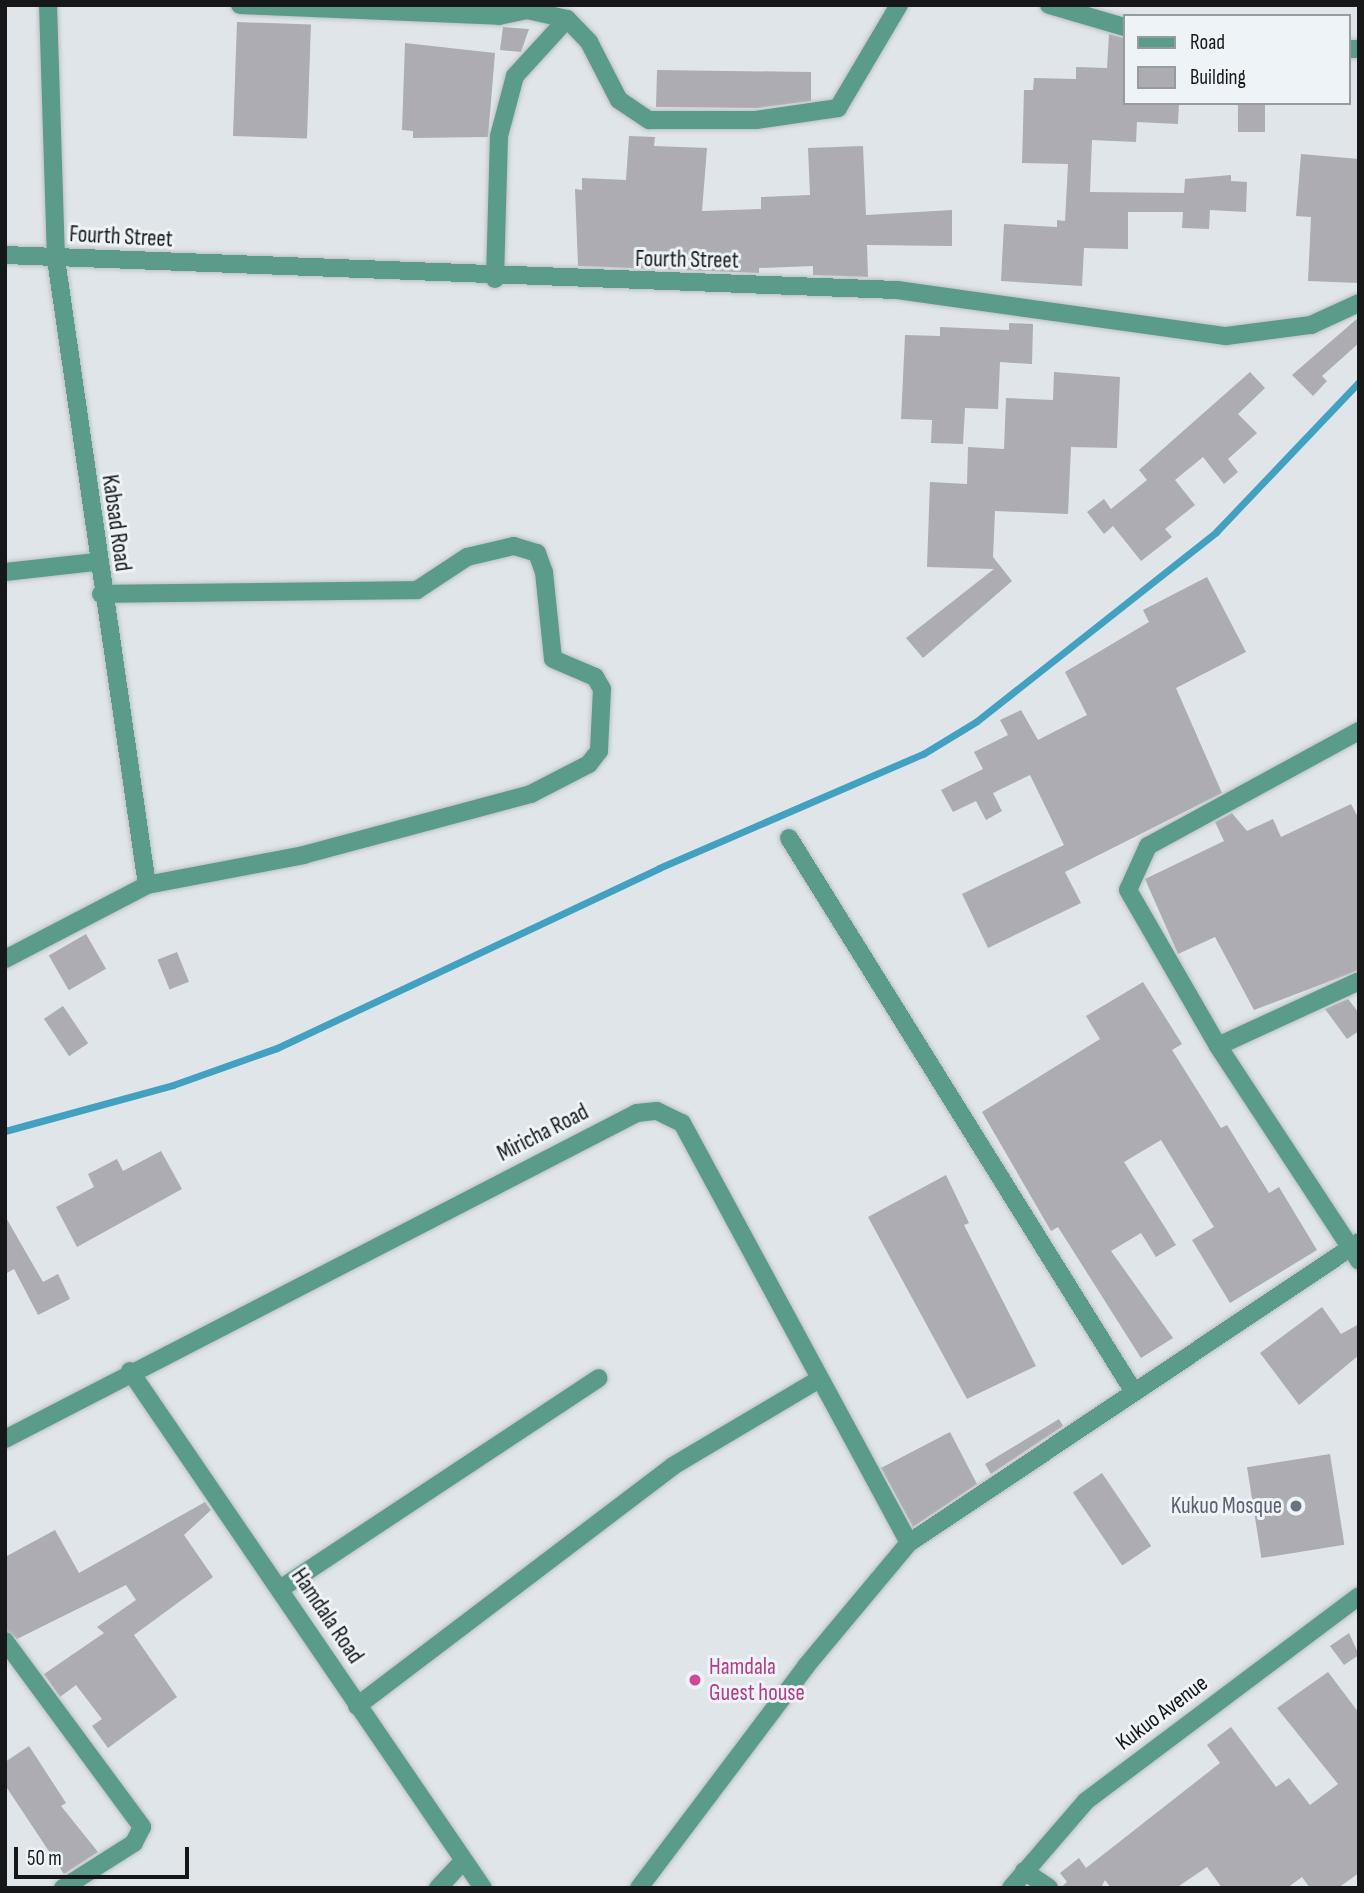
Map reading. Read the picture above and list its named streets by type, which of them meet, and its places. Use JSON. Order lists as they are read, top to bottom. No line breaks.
{"streets":{"street":["Fourth Street","Kabsad Road","Miricha Road","Hamdala Road","Kukuo Avenue"]},"crossings":[["Fourth Street","Kabsad Road"],["Miricha Road","Hamdala Road"]],"places":["Kukuo Mosque","Hamdala Guest house"],"legend":["Road","Building"],"scale_bar":"50 m"}
